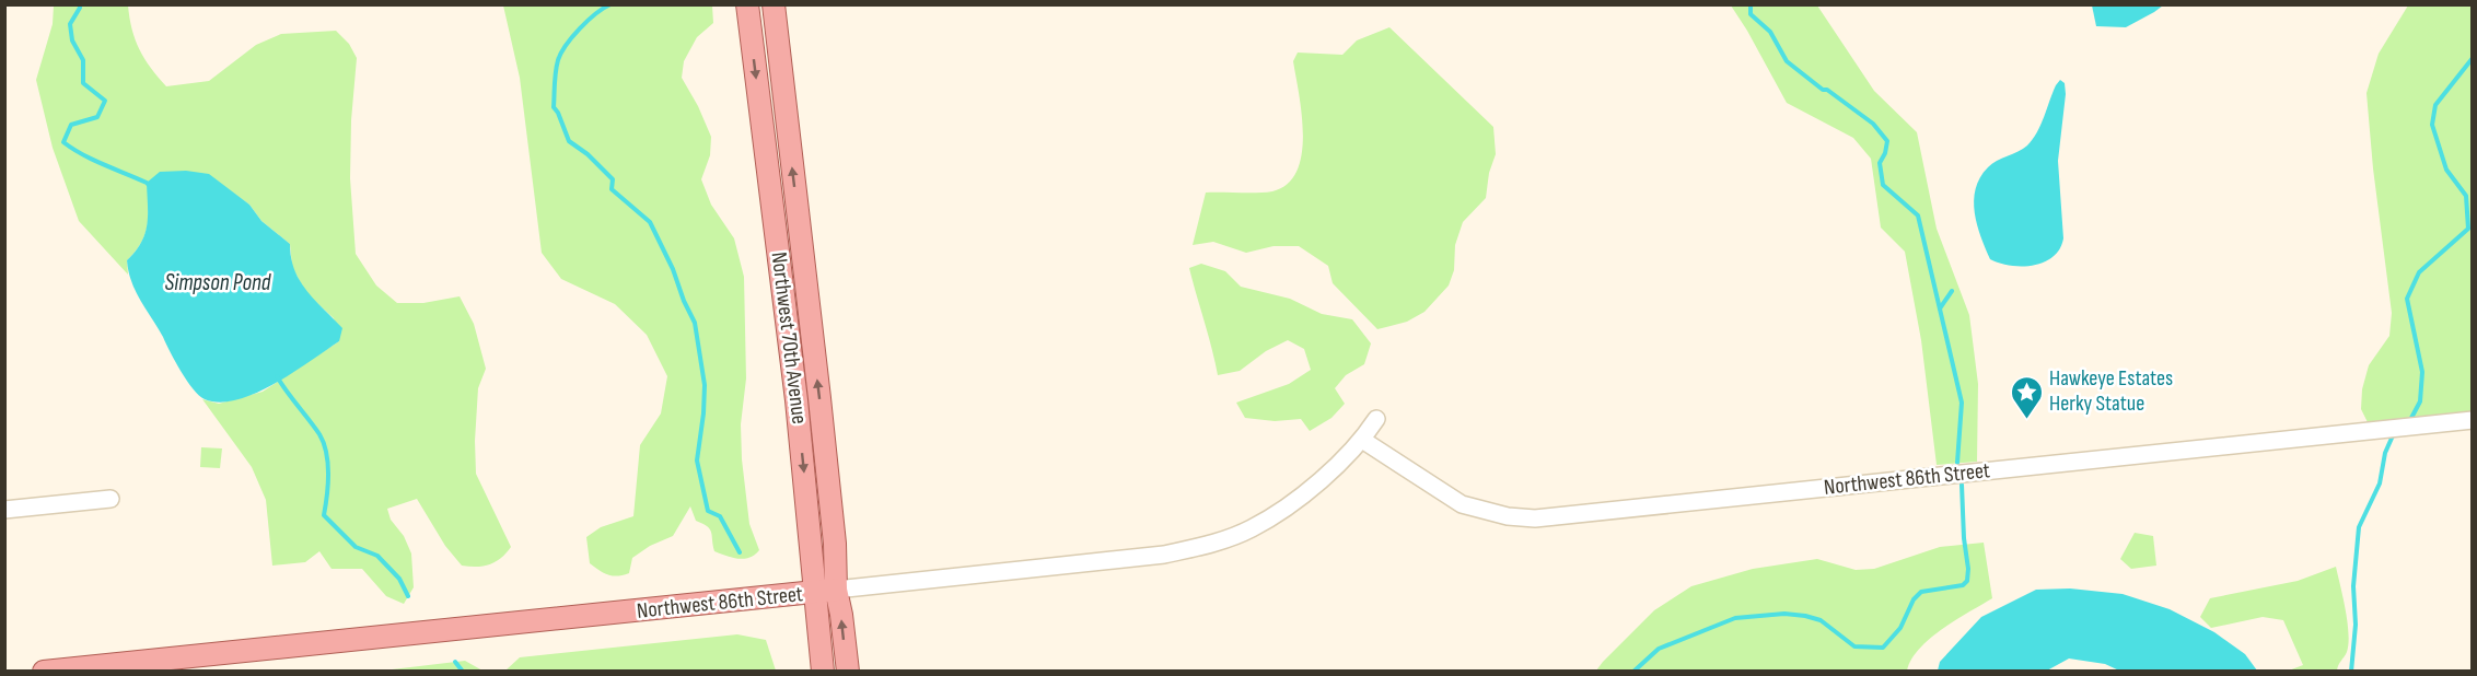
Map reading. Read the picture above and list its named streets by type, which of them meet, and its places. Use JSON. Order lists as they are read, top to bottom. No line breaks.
{"streets":{"main road":["Northwest 70th Avenue","Northwest 86th Street"]},"crossings":[["Northwest 70th Avenue","Northwest 86th Street"]],"water":["Simpson Pond"],"places":{"place":["Hawkeye Estates Herky Statue"]}}
